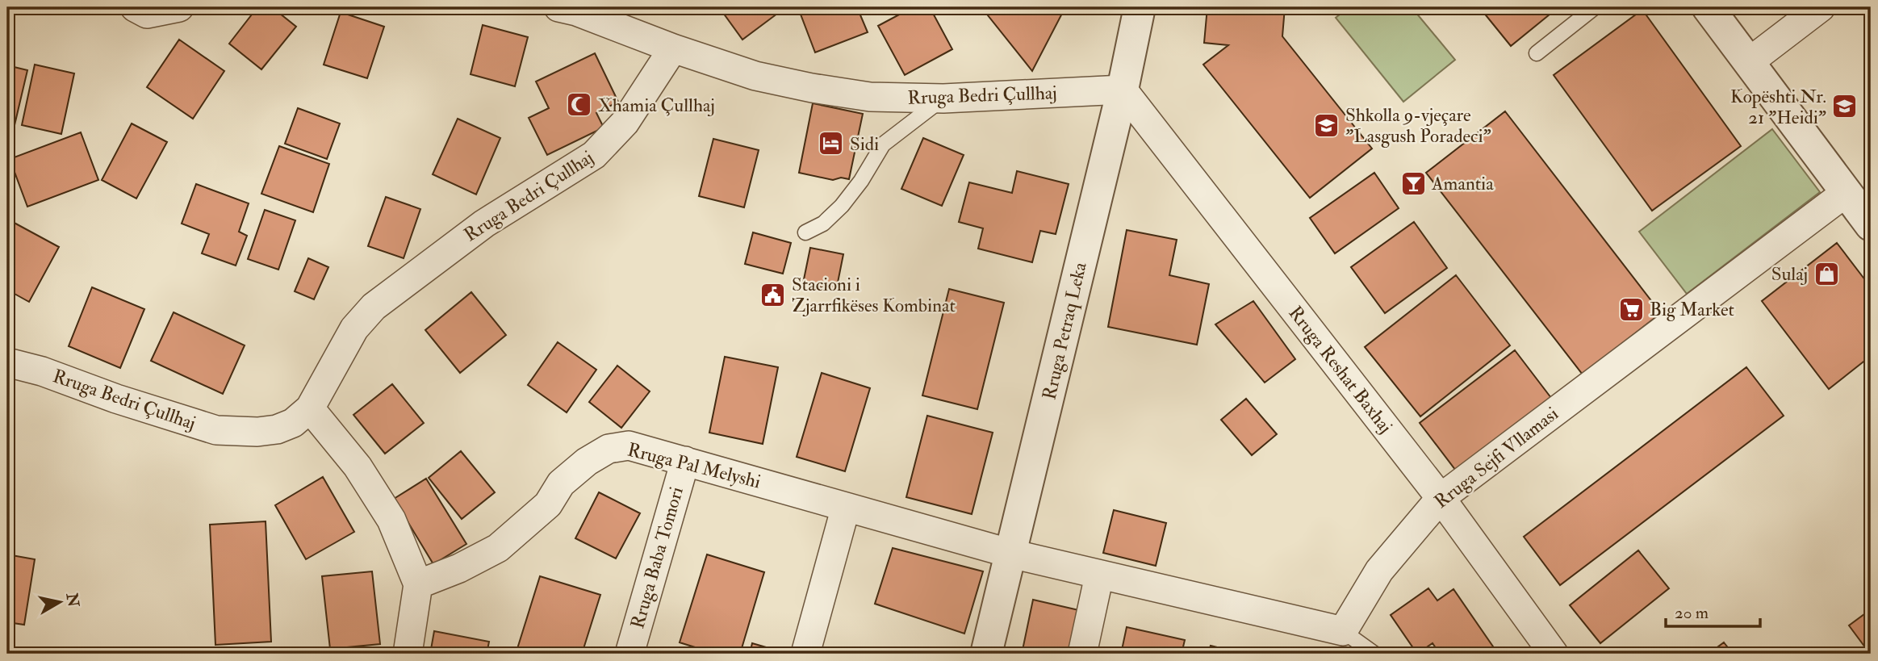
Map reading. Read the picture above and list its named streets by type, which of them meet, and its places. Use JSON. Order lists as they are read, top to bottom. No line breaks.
{"streets":{"street":["Rruga Bedri Çullhaj","Rruga Petraq Leka","Rruga Reshat Baxhaj","Rruga Sejfi Vllamasi","Rruga Pal Melyshi","Rruga Baba Tomori"]},"crossings":[["Rruga Bedri Çullhaj","Rruga Petraq Leka"],["Rruga Bedri Çullhaj","Rruga Reshat Baxhaj"],["Rruga Petraq Leka","Rruga Reshat Baxhaj"],["Rruga Petraq Leka","Rruga Pal Melyshi"],["Rruga Reshat Baxhaj","Rruga Sejfi Vllamasi"],["Rruga Pal Melyshi","Rruga Baba Tomori"]],"places":{"mosque":["Xhamia Çullhaj"],"school or university":["Kopështi Nr. 21 \"Heidi\"","Shkolla 9-vjeçare \"Lasgush Poradeci\""],"hotel":["Sidi"],"bar":["Amantia"],"shop":["Sulaj"],"public building":["Stacioni i Zjarrfikëses Kombinat"],"supermarket":["Big Market"]},"scale_bar":"20 m","north":"right"}
